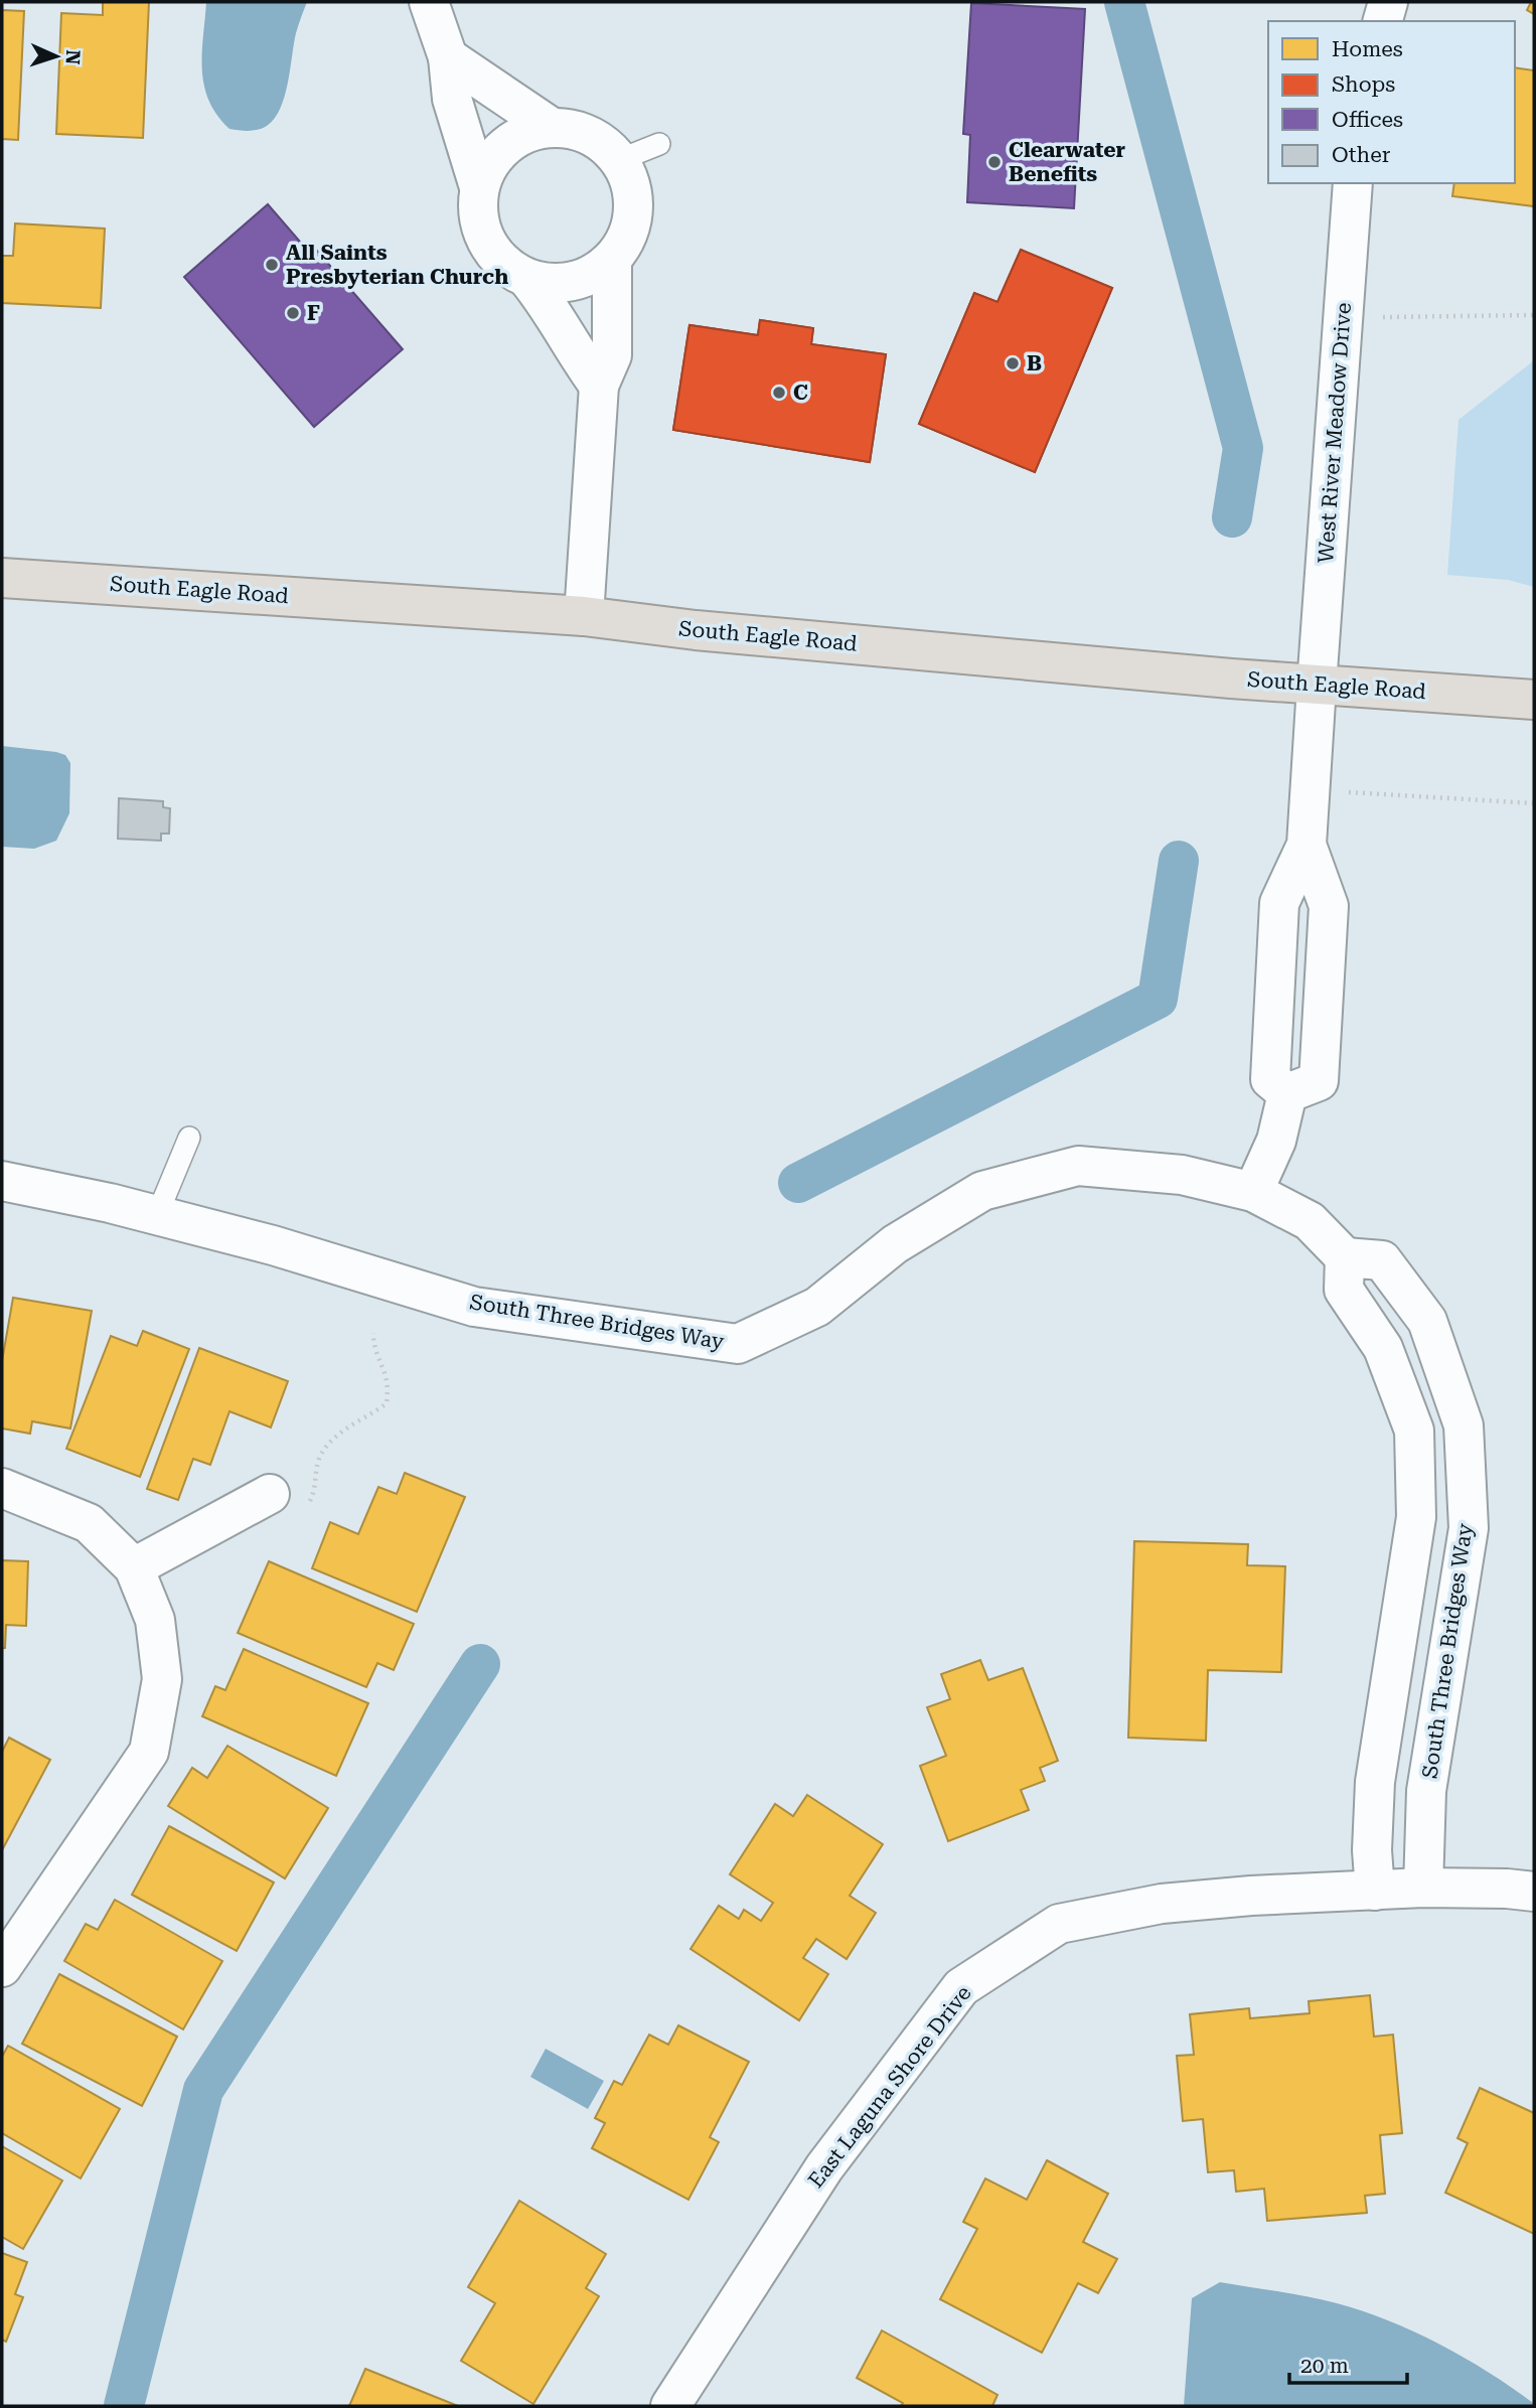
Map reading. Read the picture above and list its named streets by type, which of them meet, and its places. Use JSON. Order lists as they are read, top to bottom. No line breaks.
{"streets":{"highway":["South Eagle Road"],"street":["West River Meadow Drive","South Three Bridges Way","East Laguna Shore Drive"]},"crossings":[["West River Meadow Drive","South Eagle Road"],["West River Meadow Drive","South Three Bridges Way"],["South Three Bridges Way","East Laguna Shore Drive"]],"places":["Clearwater Benefits","All Saints Presbyterian Church","F","B","C"],"legend":["Homes","Shops","Offices","Other"],"scale_bar":"20 m","north":"right"}
